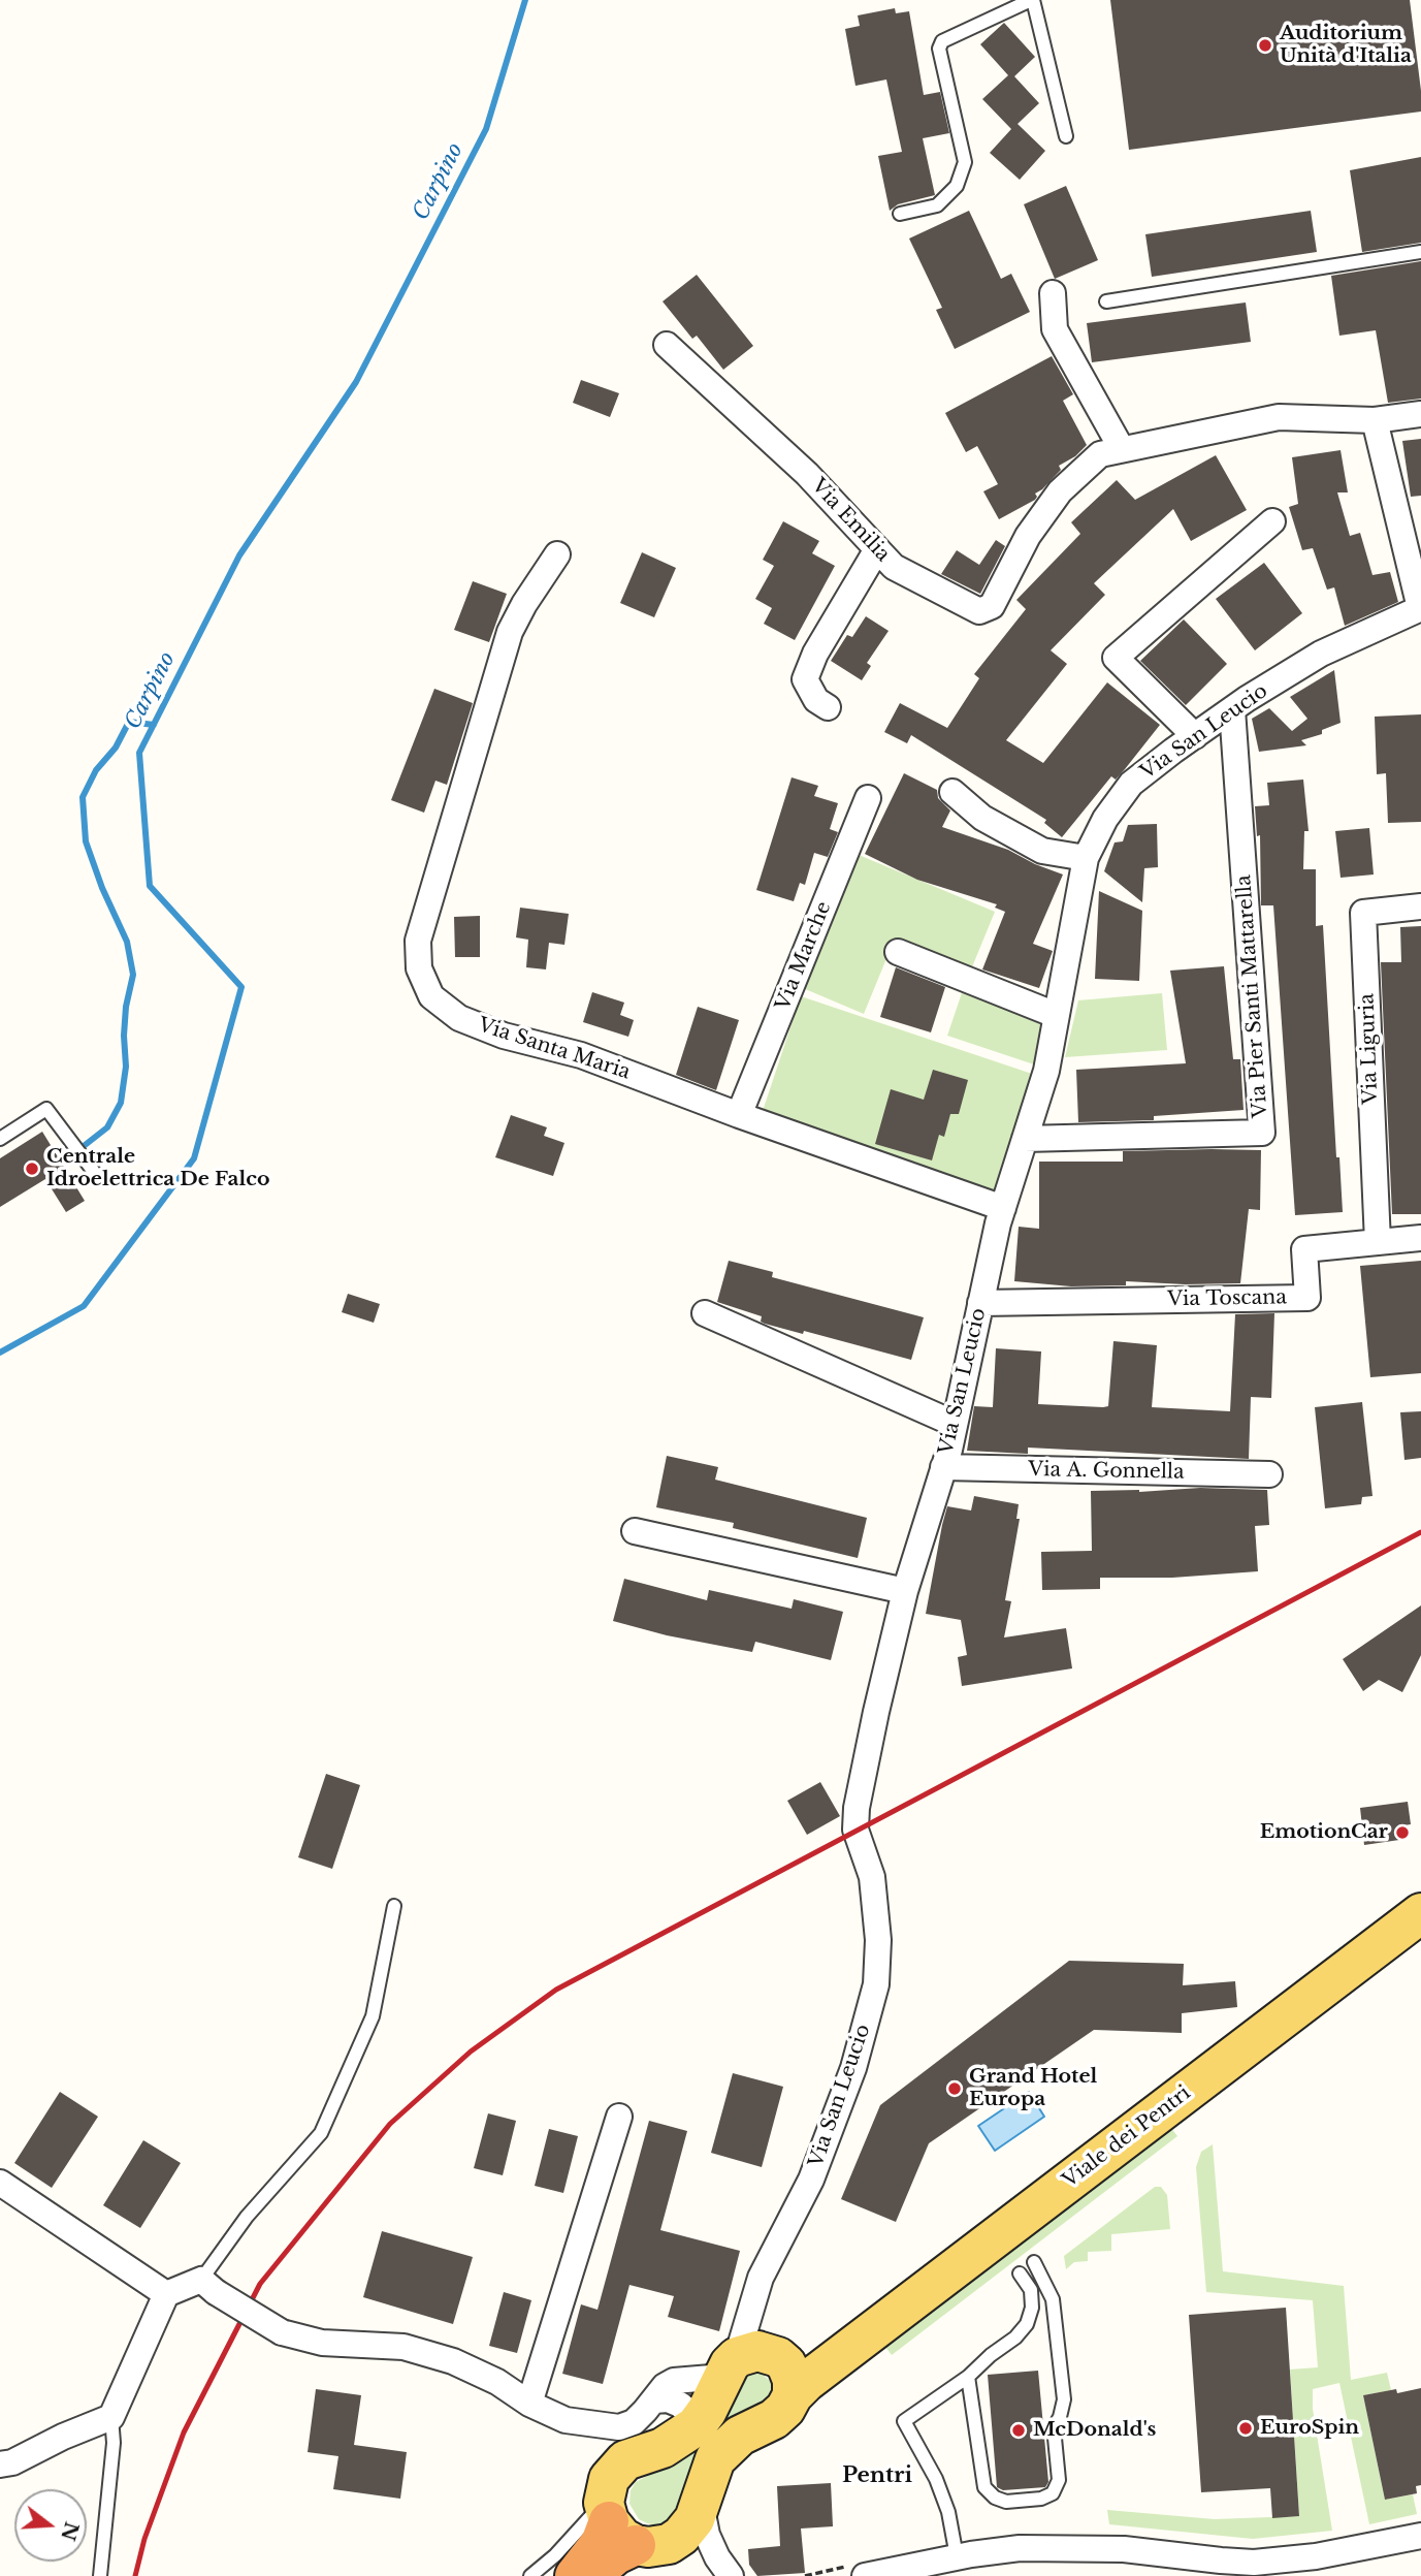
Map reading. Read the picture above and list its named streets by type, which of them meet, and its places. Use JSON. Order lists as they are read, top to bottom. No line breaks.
{"streets":{"main road":["Viale dei Pentri"],"street":["Via Emilia","Via San Leucio","Via Marche","Via Pier Santi Mattarella","Via Santa Maria","Via Liguria","Via Toscana","Via A. Gonnella"]},"crossings":[["Via Emilia","Via San Leucio"],["Via San Leucio","Via Pier Santi Mattarella"],["Via San Leucio","Via Santa Maria"],["Via San Leucio","Via Toscana"],["Via San Leucio","Via A. Gonnella"],["Via San Leucio","Viale dei Pentri"],["Via Marche","Via Santa Maria"],["Via Liguria","Via Toscana"]],"districts":["Pentri"],"water":["Carpino"],"places":["Auditorium Unità d'Italia","Centrale Idroelettrica De Falco","EmotionCar","Grand Hotel Europa","EuroSpin","McDonald's"],"north":"right"}
